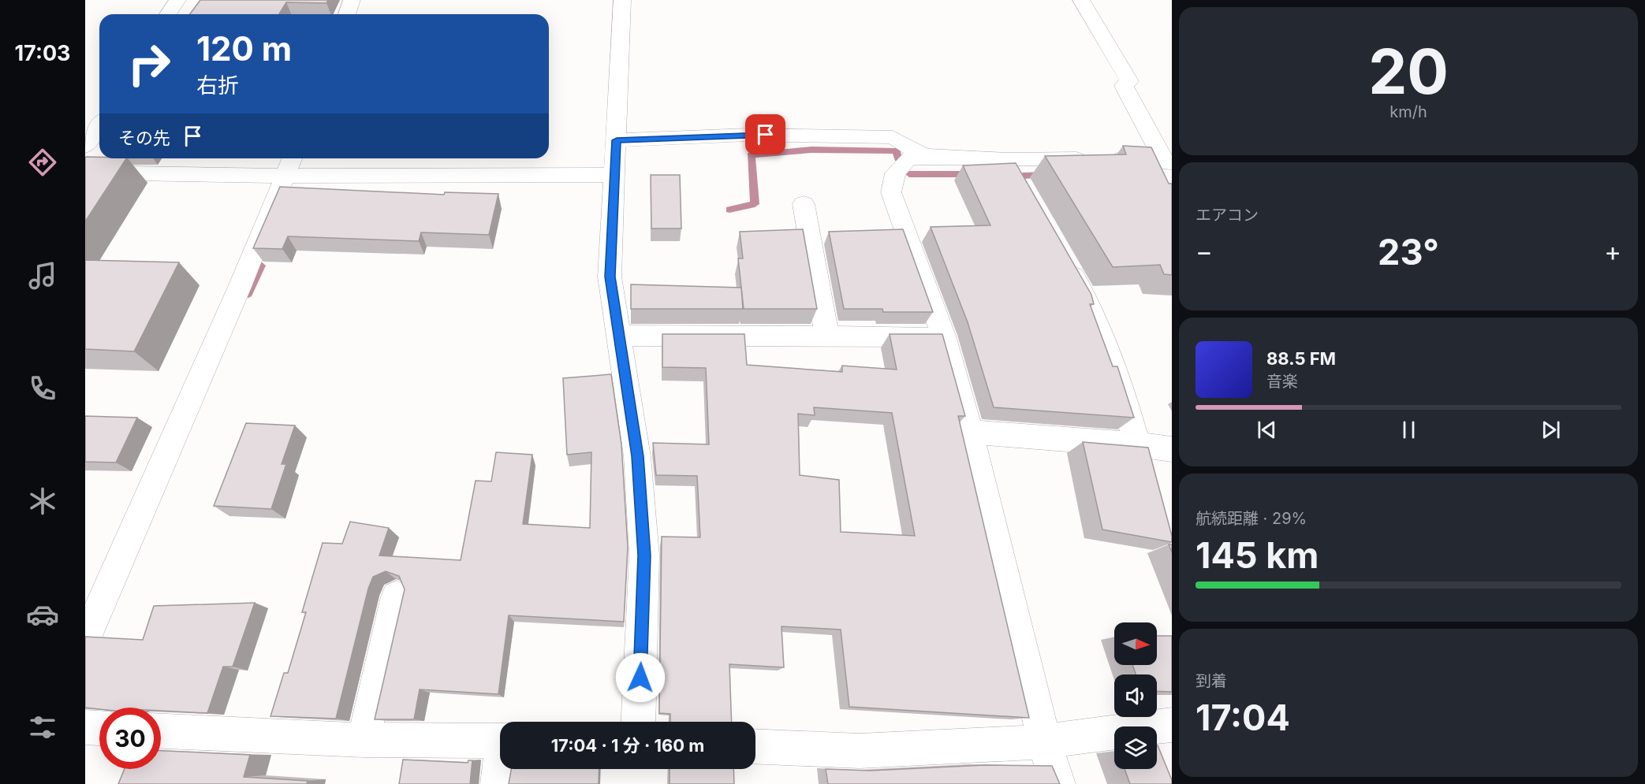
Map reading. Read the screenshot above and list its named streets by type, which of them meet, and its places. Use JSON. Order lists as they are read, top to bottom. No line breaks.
{"north":"right","page":{"tabs":"17:03","tile":[["20","km/h"],"エアコン",["航続距離 · 29%","145 km"],["到着","17:04"]],"turn":["120 m","右折"],"then":"その先","heat":["−","23°","+"],"song":["88.5 FM","音楽"],"limit":"30","trip":"17:04 · 1 分 · 160 m"}}
